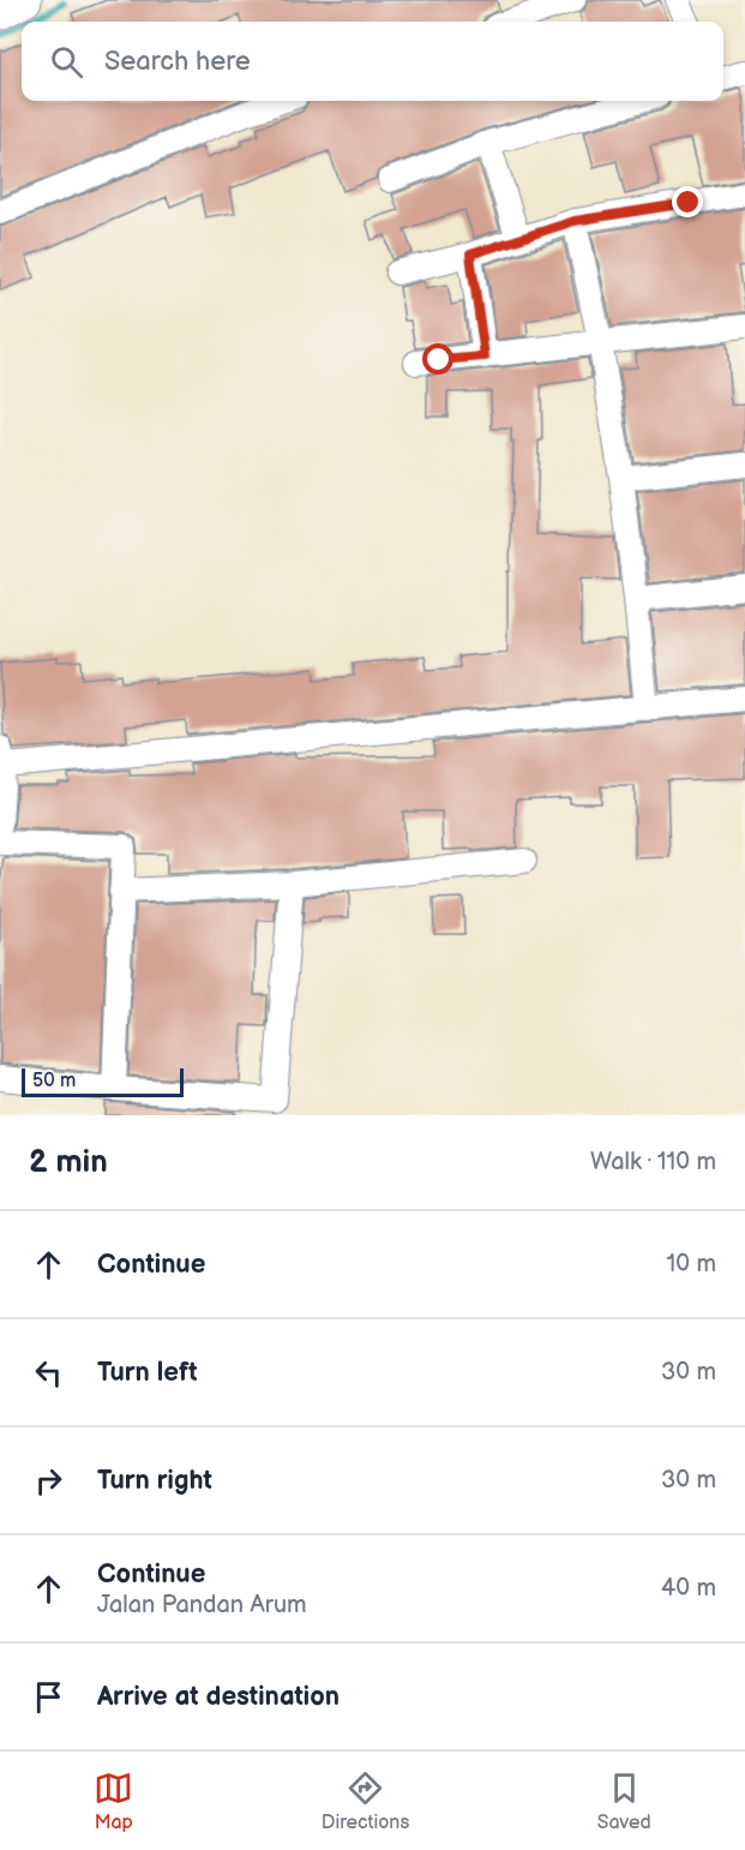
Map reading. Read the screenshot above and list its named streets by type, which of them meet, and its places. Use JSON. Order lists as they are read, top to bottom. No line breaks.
{"scale_bar":"50 m","page":{"search":"Search here","scale":"50 m","heading":["2 min","Walk · 110 m"],"list":[["Continue","10 m"],["Turn left","30 m"],["Turn right","30 m"],["Continue","Jalan Pandan Arum","40 m"],"Arrive at destination"],"nav":["Map","Directions","Saved"]}}
